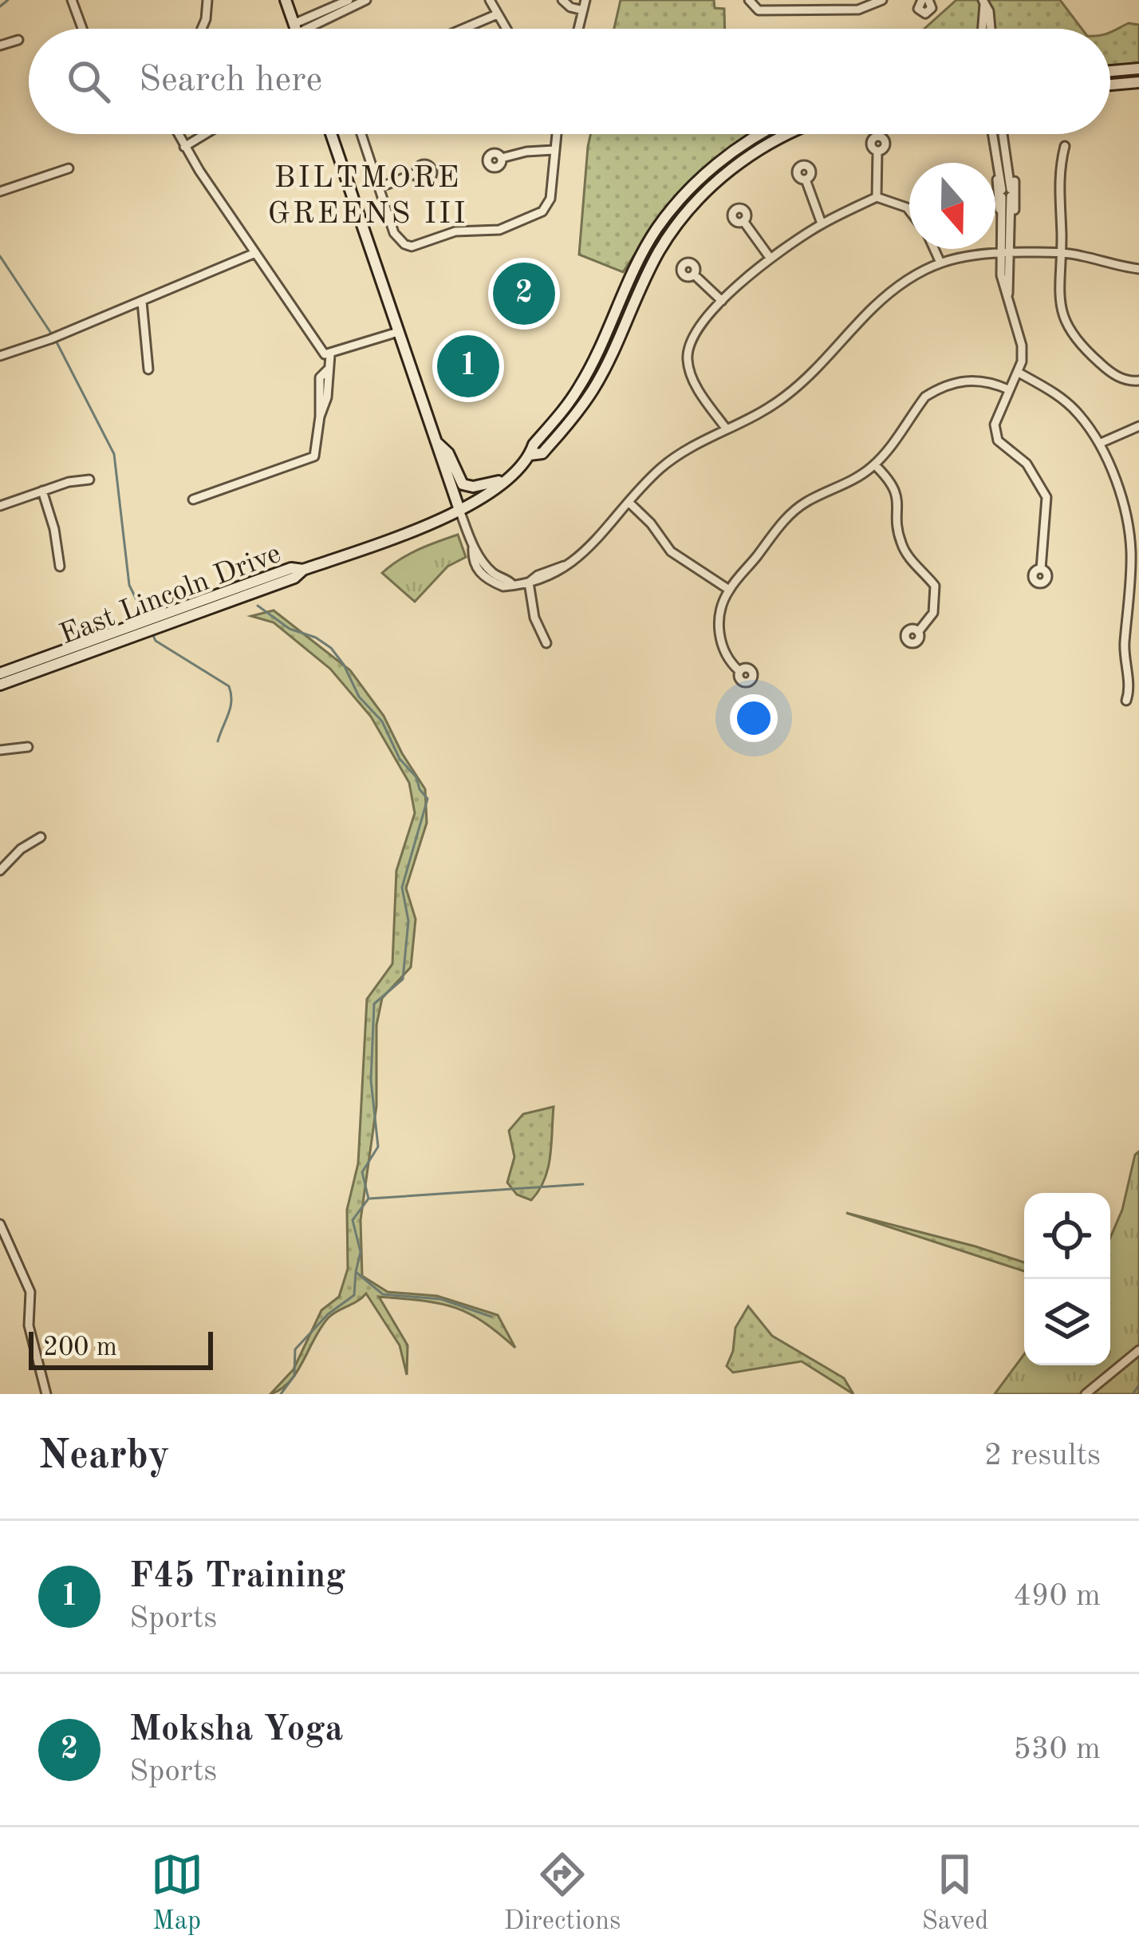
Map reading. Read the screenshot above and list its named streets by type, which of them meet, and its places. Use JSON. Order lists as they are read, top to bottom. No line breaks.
{"streets":{"main road":["East Lincoln Drive"]},"districts":["BILTMORE GREENS III"],"scale_bar":"200 m","north":"bottom","page":{"search":"Search here","pins":["2","1"],"scale":"200 m","heading":["Nearby","2 results"],"list":[{"mark":"1","name":"F45 Training","note":"Sports","value":"490 m"},{"mark":"2","name":"Moksha Yoga","note":"Sports","value":"530 m"}],"nav":["Map","Directions","Saved"]}}
